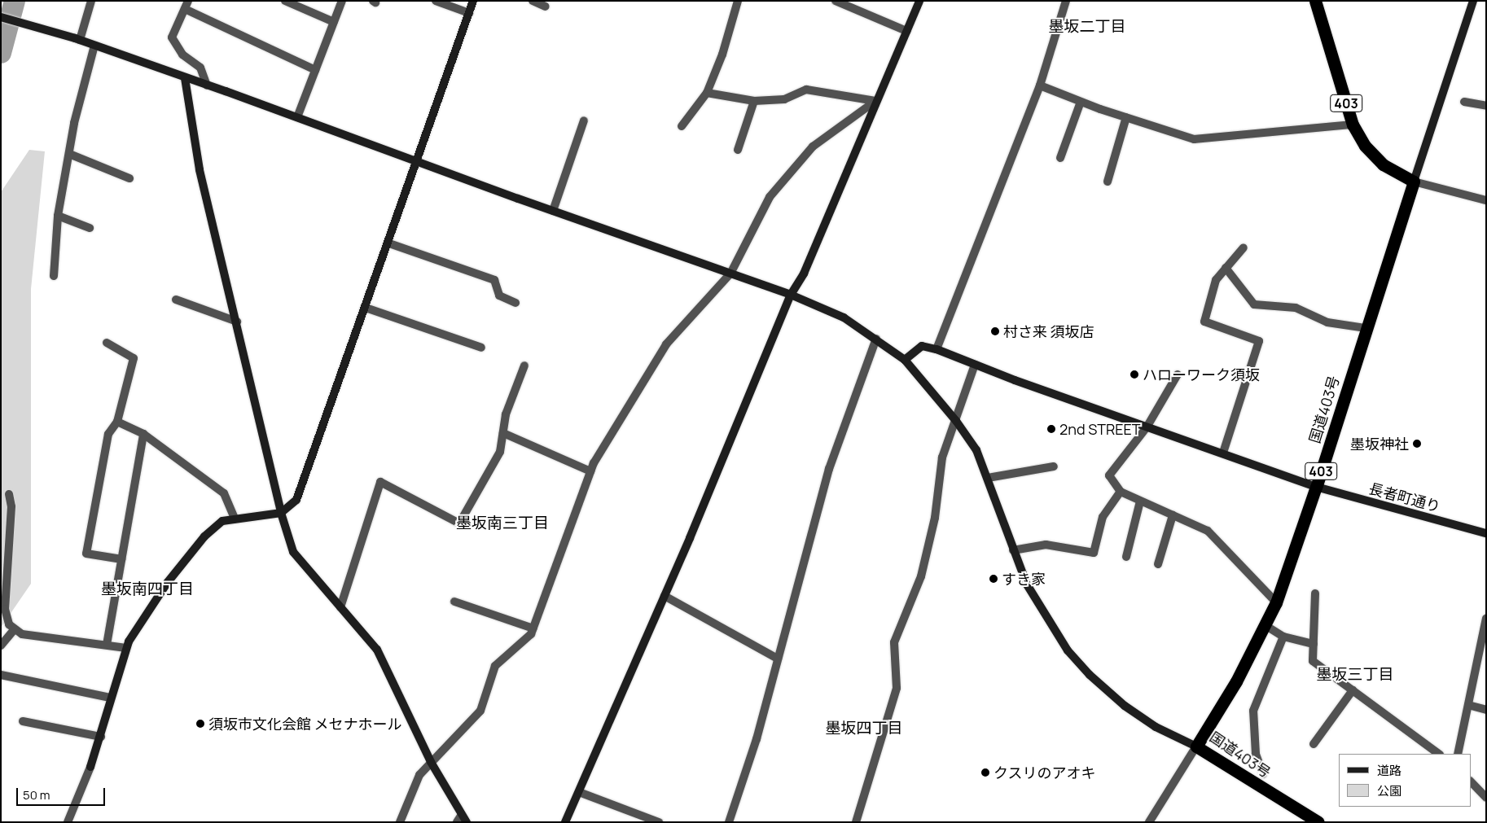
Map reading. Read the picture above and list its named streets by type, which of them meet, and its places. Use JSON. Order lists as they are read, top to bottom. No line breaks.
{"streets":{"highway":["403","国道403号"],"street":["長者町通り"]},"crossings":[["403","国道403号"],["国道403号","長者町通り"]],"districts":["墨坂二丁目","墨坂南三丁目","墨坂南四丁目","墨坂三丁目","墨坂四丁目"],"places":["村さ来 須坂店","ハローワーク須坂","2nd STREET","墨坂神社","すき家","須坂市文化会館 メセナホール","クスリのアオキ"],"legend":["道路","公園"],"scale_bar":"50 m"}
